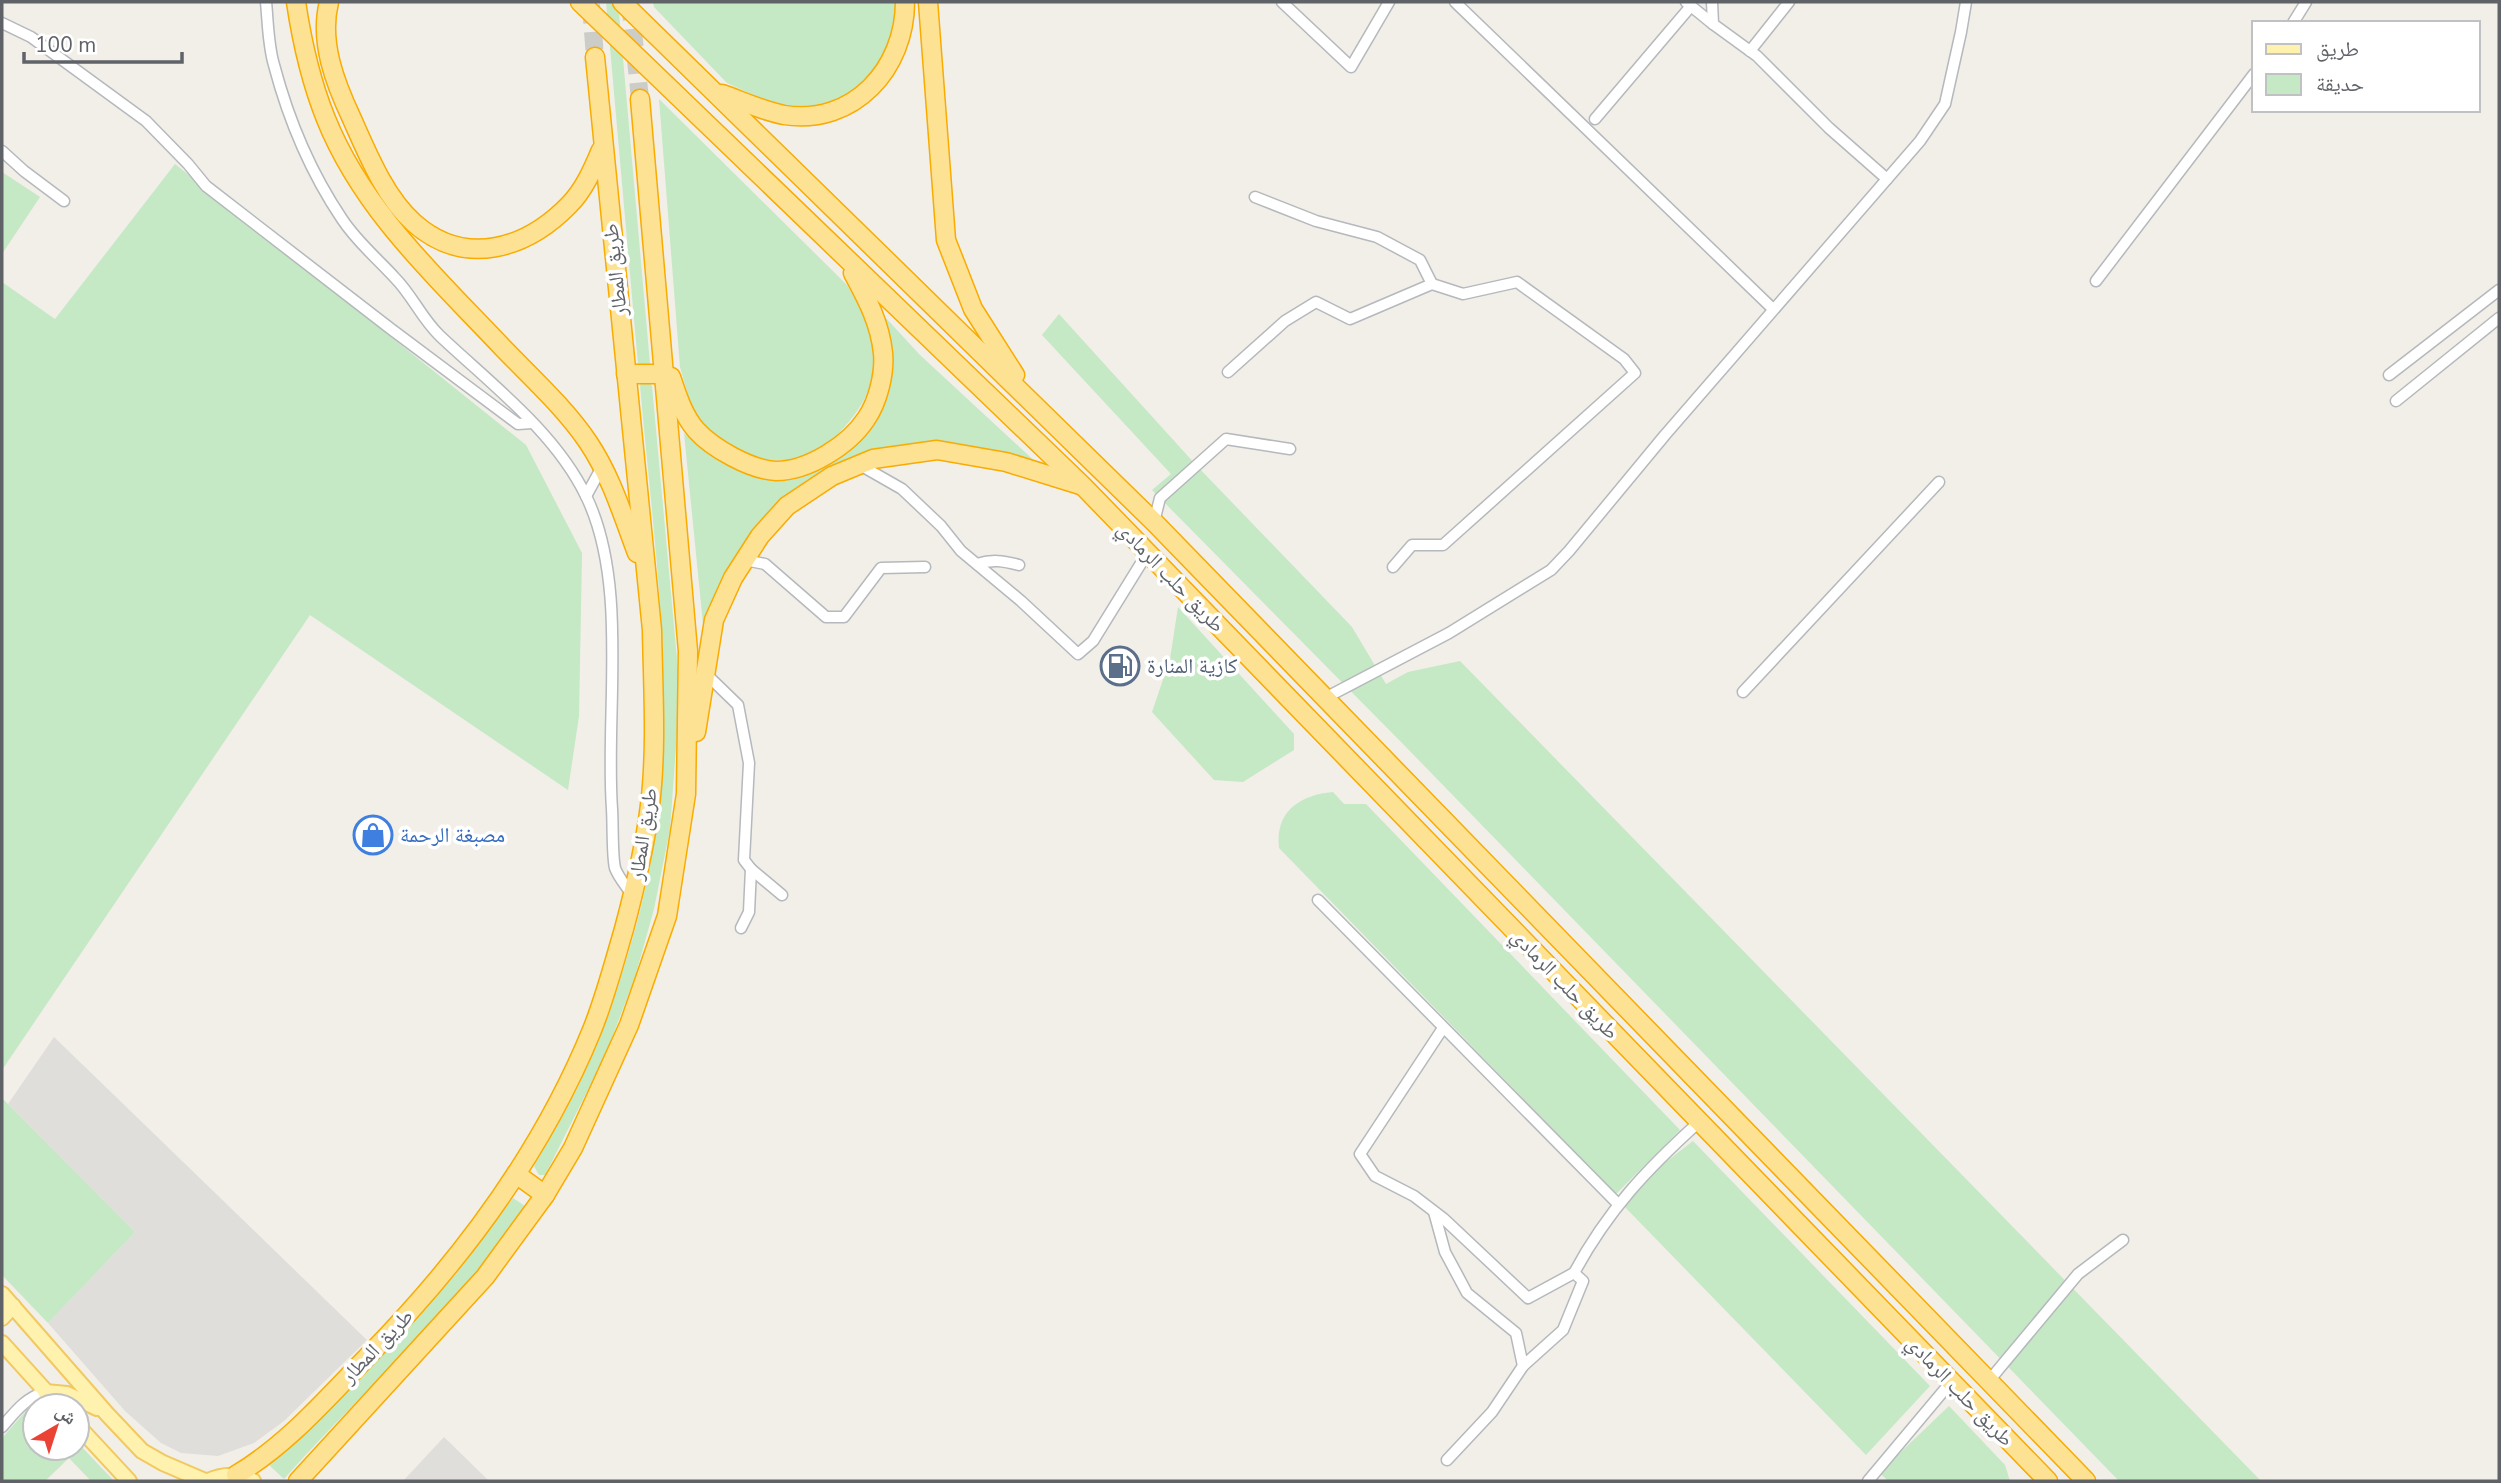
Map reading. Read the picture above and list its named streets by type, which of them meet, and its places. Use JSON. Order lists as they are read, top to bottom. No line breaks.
{"streets":{"highway":["طريق المطار","طريق حلب الرمادي"]},"places":{"fuel station":["كازية المنارة"],"shop":["مصبغة الرحمة"]},"legend":["طريق","حديقة"],"scale_bar":"100 m","north":"top right"}
